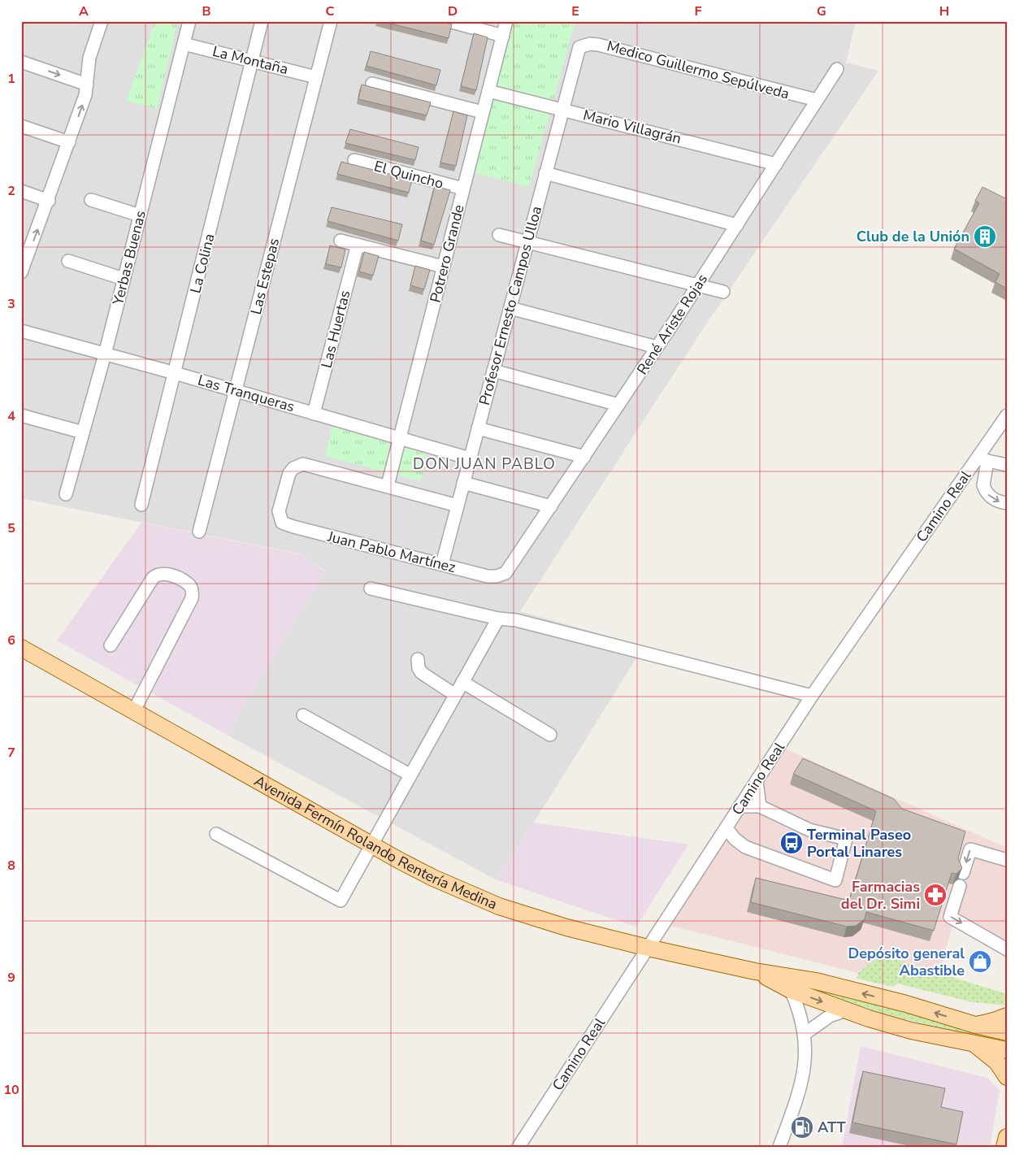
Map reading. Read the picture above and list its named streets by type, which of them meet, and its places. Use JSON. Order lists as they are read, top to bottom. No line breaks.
{"streets":{"main road":["Avenida Fermín Rolando Rentería Medina"],"street":["La Montaña","Medico Guillermo Sepúlveda","Mario Villagrán","El Quincho","Potrero Grande","Yerbas Buenas","La Colina","Las Estepas","Profesor Ernesto Campos Ulloa","René Ariste Rojas","Las Huertas","Las Tranqueras","Camino Real","Juan Pablo Martínez"]},"crossings":[["La Montaña","Yerbas Buenas"],["La Montaña","La Colina"],["La Montaña","Las Estepas"],["Medico Guillermo Sepúlveda","Profesor Ernesto Campos Ulloa"],["Medico Guillermo Sepúlveda","René Ariste Rojas"],["Mario Villagrán","Potrero Grande"],["Mario Villagrán","Profesor Ernesto Campos Ulloa"],["Mario Villagrán","René Ariste Rojas"],["El Quincho","Potrero Grande"],["Potrero Grande","Las Tranqueras"],["Potrero Grande","Juan Pablo Martínez"],["Yerbas Buenas","Las Tranqueras"],["La Colina","Las Tranqueras"],["Las Estepas","Las Tranqueras"],["Profesor Ernesto Campos Ulloa","Las Tranqueras"],["Profesor Ernesto Campos Ulloa","Juan Pablo Martínez"],["René Ariste Rojas","Juan Pablo Martínez"],["Las Huertas","Las Tranqueras"],["Camino Real","Avenida Fermín Rolando Rentería Medina"]],"districts":["DON JUAN PABLO"],"places":{"building":["Club de la Unión"],"bus stop":["Terminal Paseo Portal Linares"],"pharmacy":["Farmacias del Dr. Simi"],"shop":["Depósito general Abastible"],"fuel station":["ATT"]},"grid":{"columns":["A","B","C","D","E","F","G","H"],"rows":["1","2","3","4","5","6","7","8","9","10"]}}
